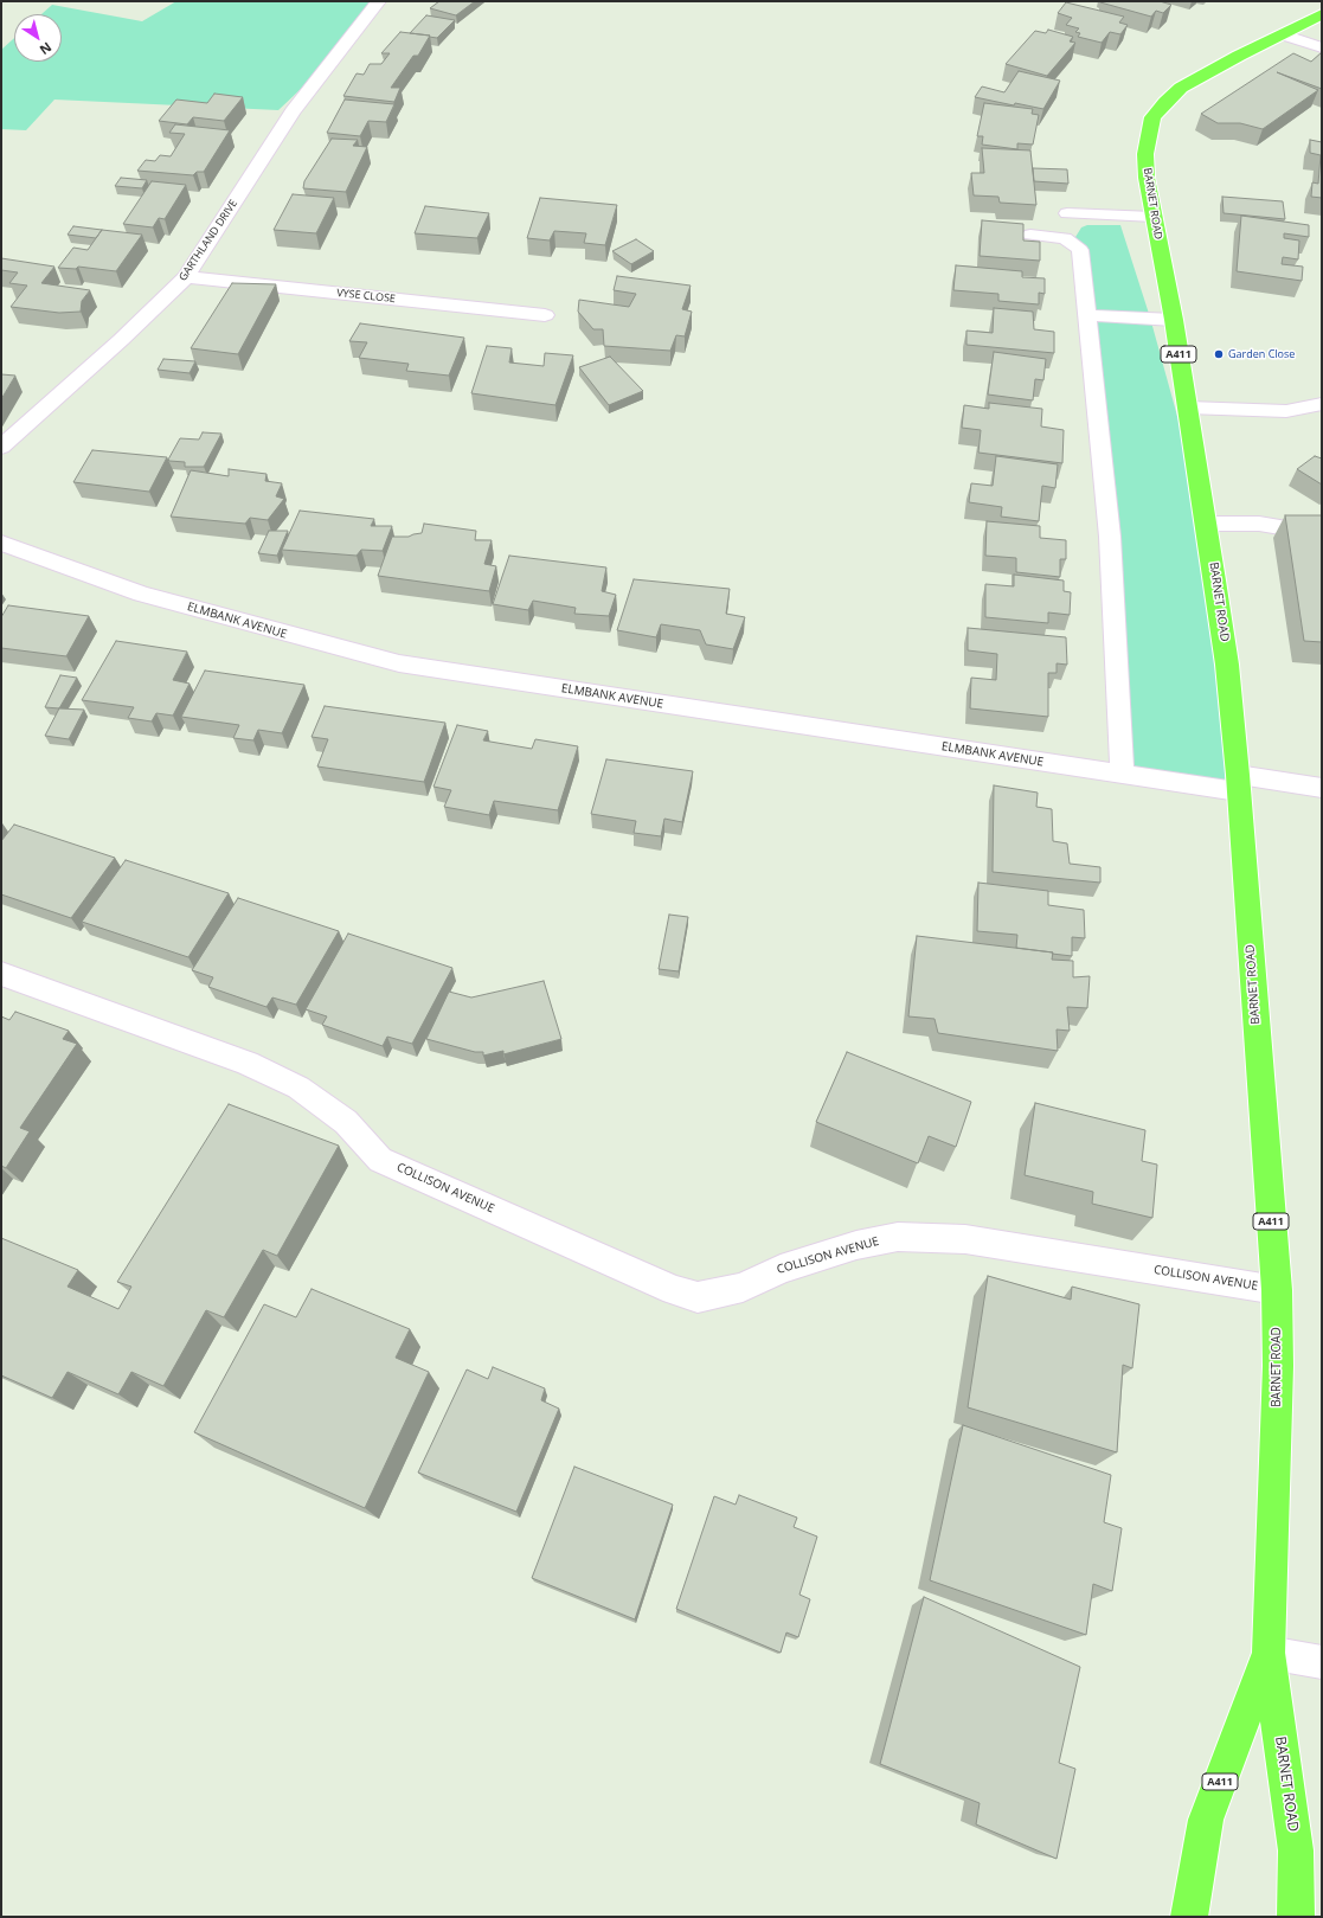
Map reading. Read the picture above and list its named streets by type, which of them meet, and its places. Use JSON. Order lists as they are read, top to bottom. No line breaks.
{"streets":{"main road":["BARNET ROAD","A411"],"street":["GARTHLAND DRIVE","VYSE CLOSE","ELMBANK AVENUE","COLLISON AVENUE"]},"crossings":[["BARNET ROAD","ELMBANK AVENUE"],["BARNET ROAD","COLLISON AVENUE"],["GARTHLAND DRIVE","VYSE CLOSE"]],"places":["Garden Close"],"north":"bottom right"}
